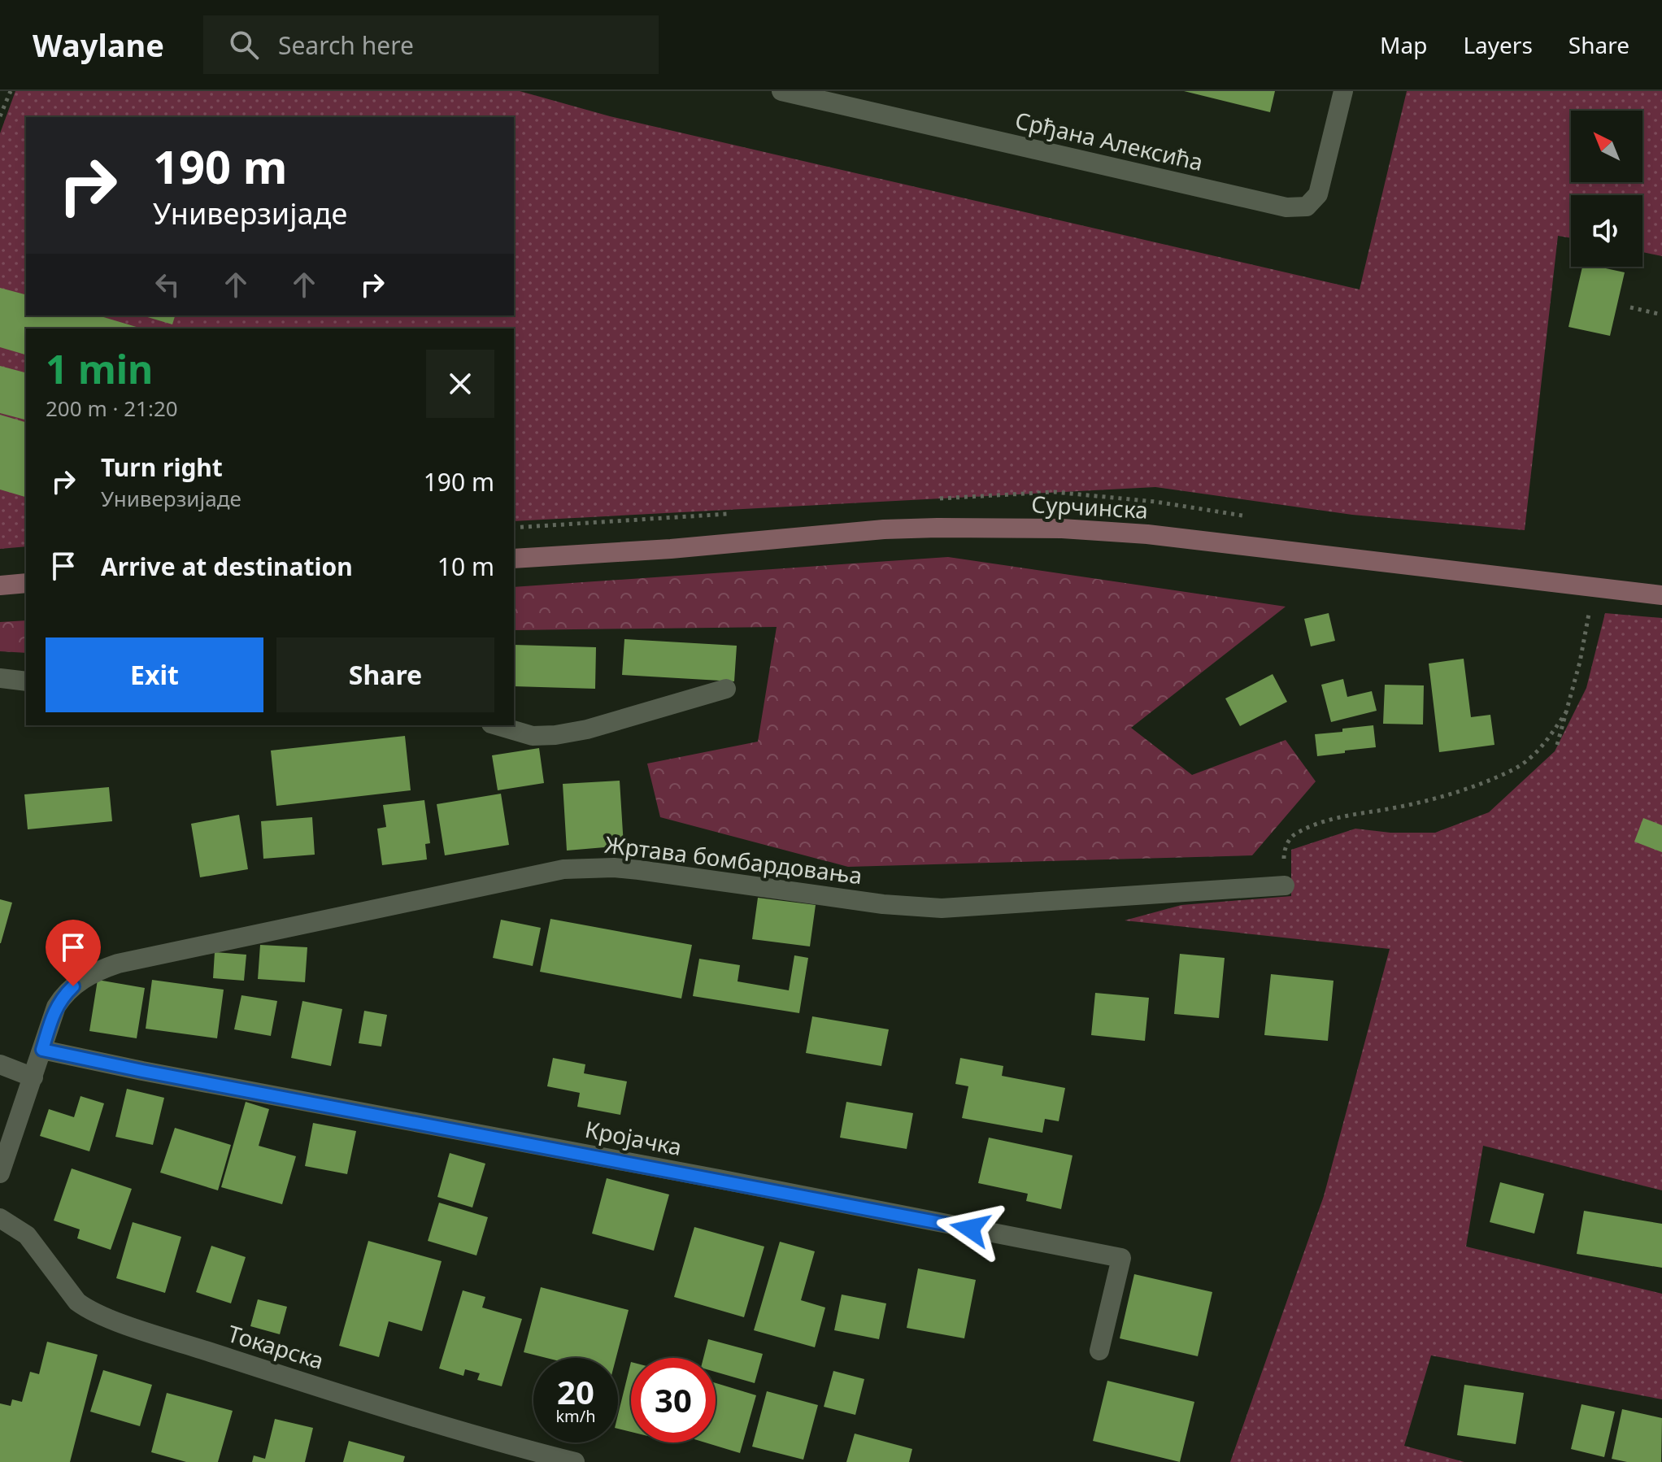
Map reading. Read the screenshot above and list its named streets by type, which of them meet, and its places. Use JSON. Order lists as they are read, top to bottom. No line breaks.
{"streets":{"main road":["Сурчинска"],"street":["Срђана Алексића","Жртава бомбардовања","Кројачка","Токарска"]},"crossings":[["Жртава бомбардовања","Кројачка"]],"north":"top left","page":{"header":"Waylane","search":"Search here","nav":["Map","Layers","Share"],"turn":["190 m","Универзијаде"],"heading":["1 min","200 m · 21:20"],"list":[{"name":"Turn right","note":"Универзијаде","value":"190 m"},{"name":"Arrive at destination","value":"10 m"}],"buttons":["Exit","Share"],"speed":"20 km/h","limit":"30"}}
